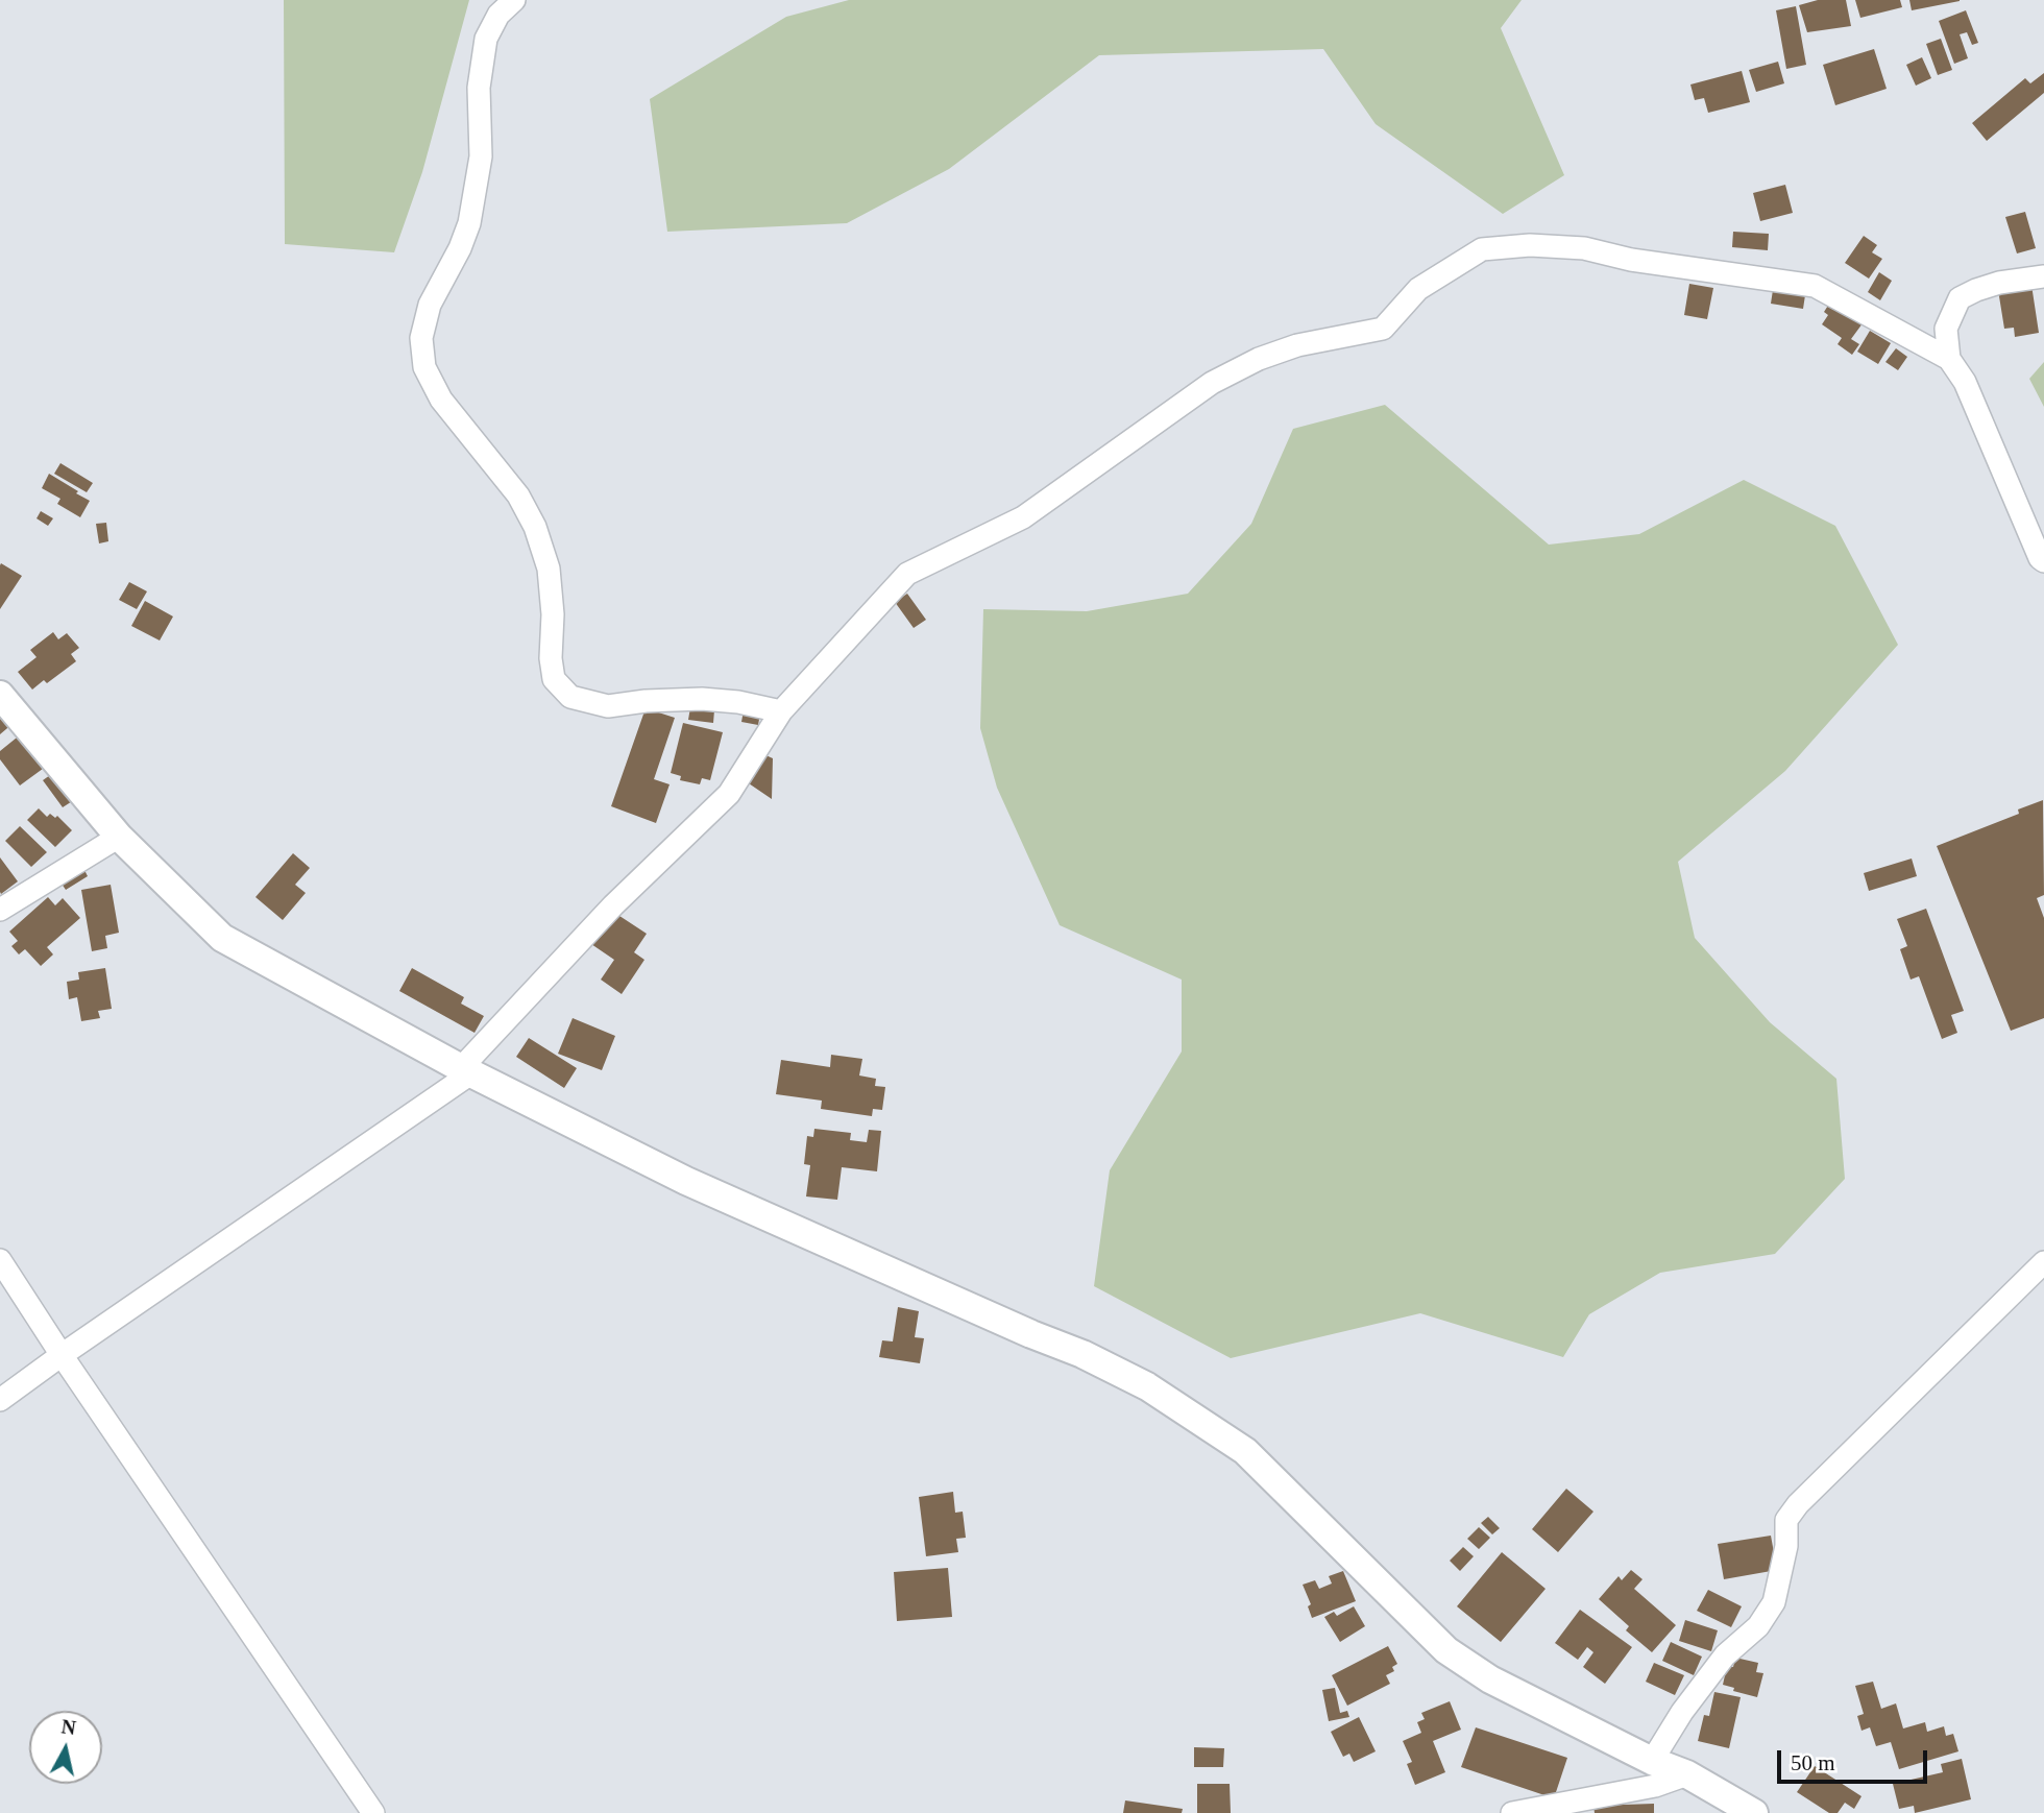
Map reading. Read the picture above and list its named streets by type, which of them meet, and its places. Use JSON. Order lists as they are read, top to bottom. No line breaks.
{"scale_bar":"50 m","north":"top"}
